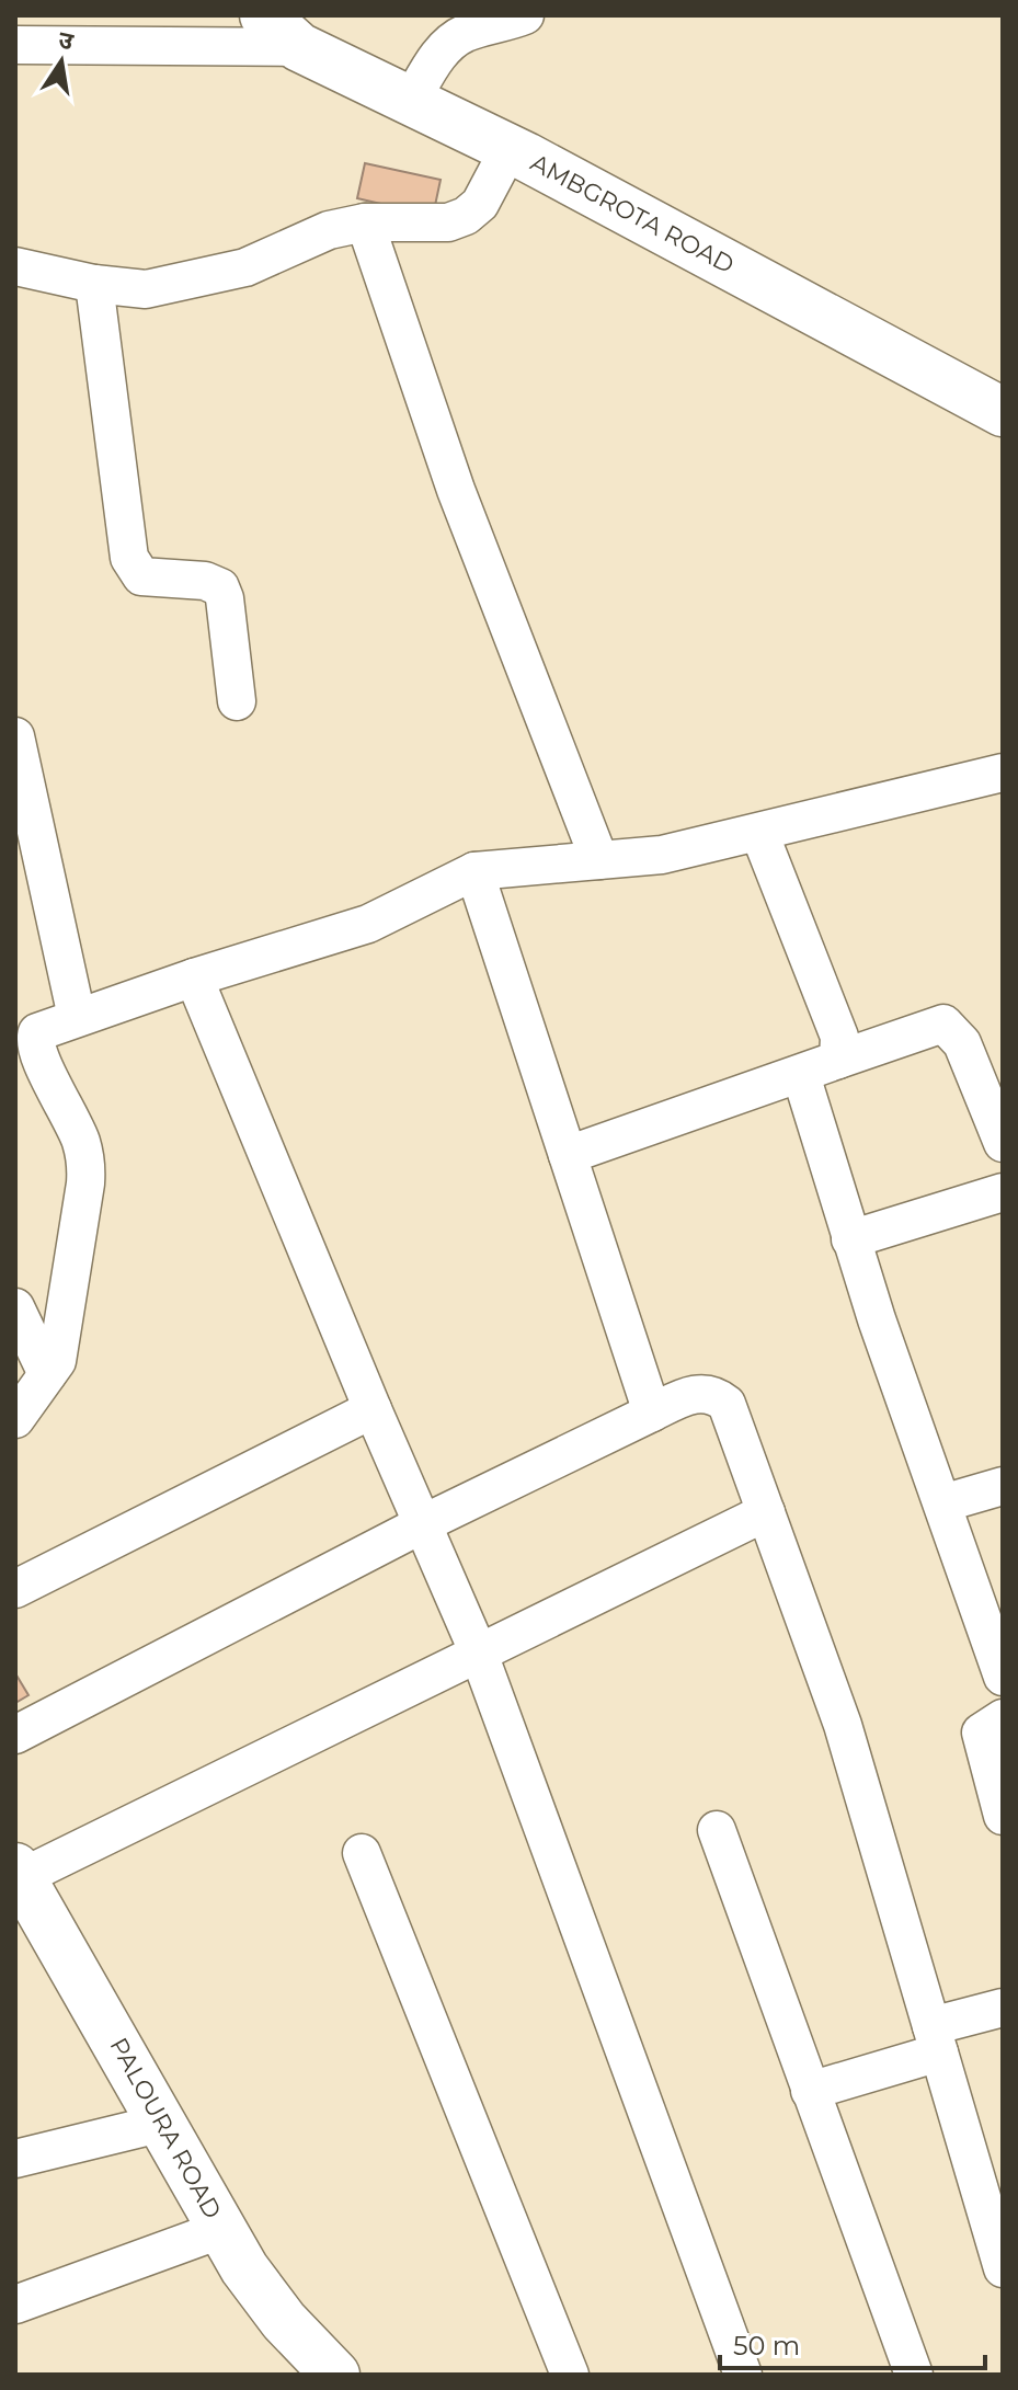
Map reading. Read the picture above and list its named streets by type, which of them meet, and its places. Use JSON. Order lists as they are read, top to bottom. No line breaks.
{"streets":{"main road":["AMBGROTA ROAD","PALOURA ROAD"]},"scale_bar":"50 m","north":"top"}
